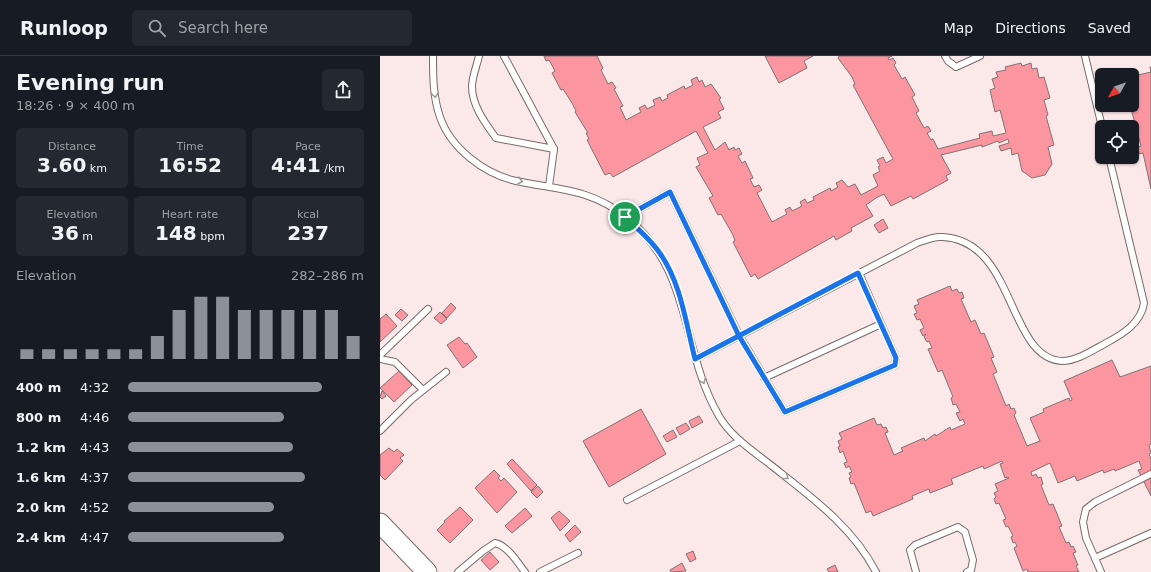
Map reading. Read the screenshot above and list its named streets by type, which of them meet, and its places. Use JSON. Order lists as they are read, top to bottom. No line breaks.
{"north":"bottom left","page":{"header":"Runloop","search":"Search here","nav":["Map","Directions","Saved"],"heading":["Evening run","18:26 · 9 × 400 m"],"stats":[["Distance","3.60 km"],["Time","16:52"],["Pace","4:41 /km"],["Elevation","36 m"],["Heart rate","148 bpm"],["kcal","237"]],"chart":["Elevation","282–286 m"],"list":[{"name":"400 m","note":"4:32"},{"name":"800 m","note":"4:46"},{"name":"1.2 km","note":"4:43"},{"name":"1.6 km","note":"4:37"},{"name":"2.0 km","note":"4:52"},{"name":"2.4 km","note":"4:47"}]}}
